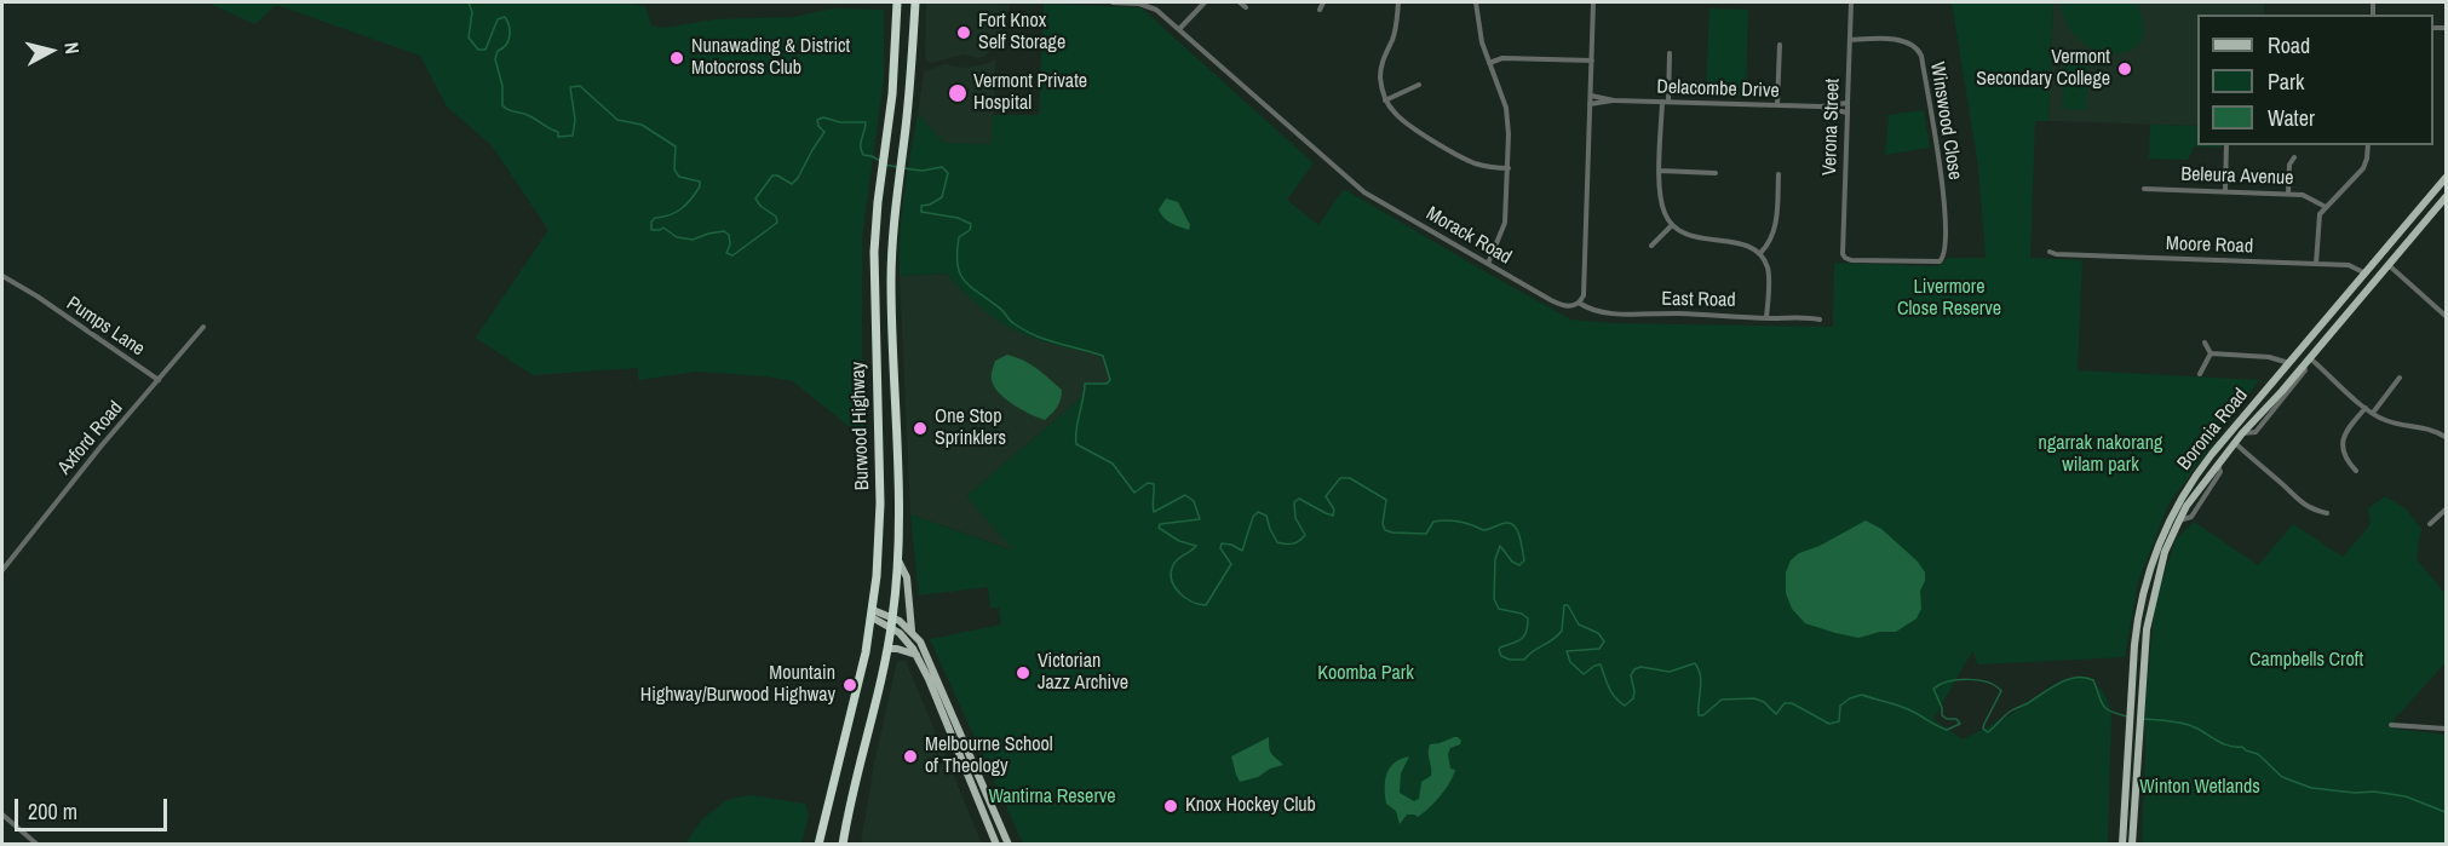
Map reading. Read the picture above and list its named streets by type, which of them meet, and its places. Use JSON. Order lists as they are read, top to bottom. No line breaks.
{"streets":{"highway":["Burwood Highway"],"main road":["Boronia Road"],"street":["Delacombe Drive","Winswood Close","Verona Street","Beleura Avenue","Morack Road","Moore Road","East Road","Pumps Lane","Axford Road"]},"crossings":[["Delacombe Drive","Verona Street"],["Winswood Close","Verona Street"],["Morack Road","East Road"],["Moore Road","Boronia Road"],["Pumps Lane","Axford Road"]],"parks":["Livermore Close Reserve","ngarrak nakorang wilam park","Campbells Croft","Koomba Park","Winton Wetlands","Wantirna Reserve"],"places":["Fort Knox Self Storage","Nunawading & District Motocross Club","Vermont Secondary College","Vermont Private Hospital","One Stop Sprinklers","Victorian Jazz Archive","Mountain Highway/Burwood Highway","Melbourne School of Theology","Knox Hockey Club"],"legend":["Road","Park","Water"],"scale_bar":"200 m","north":"right"}
